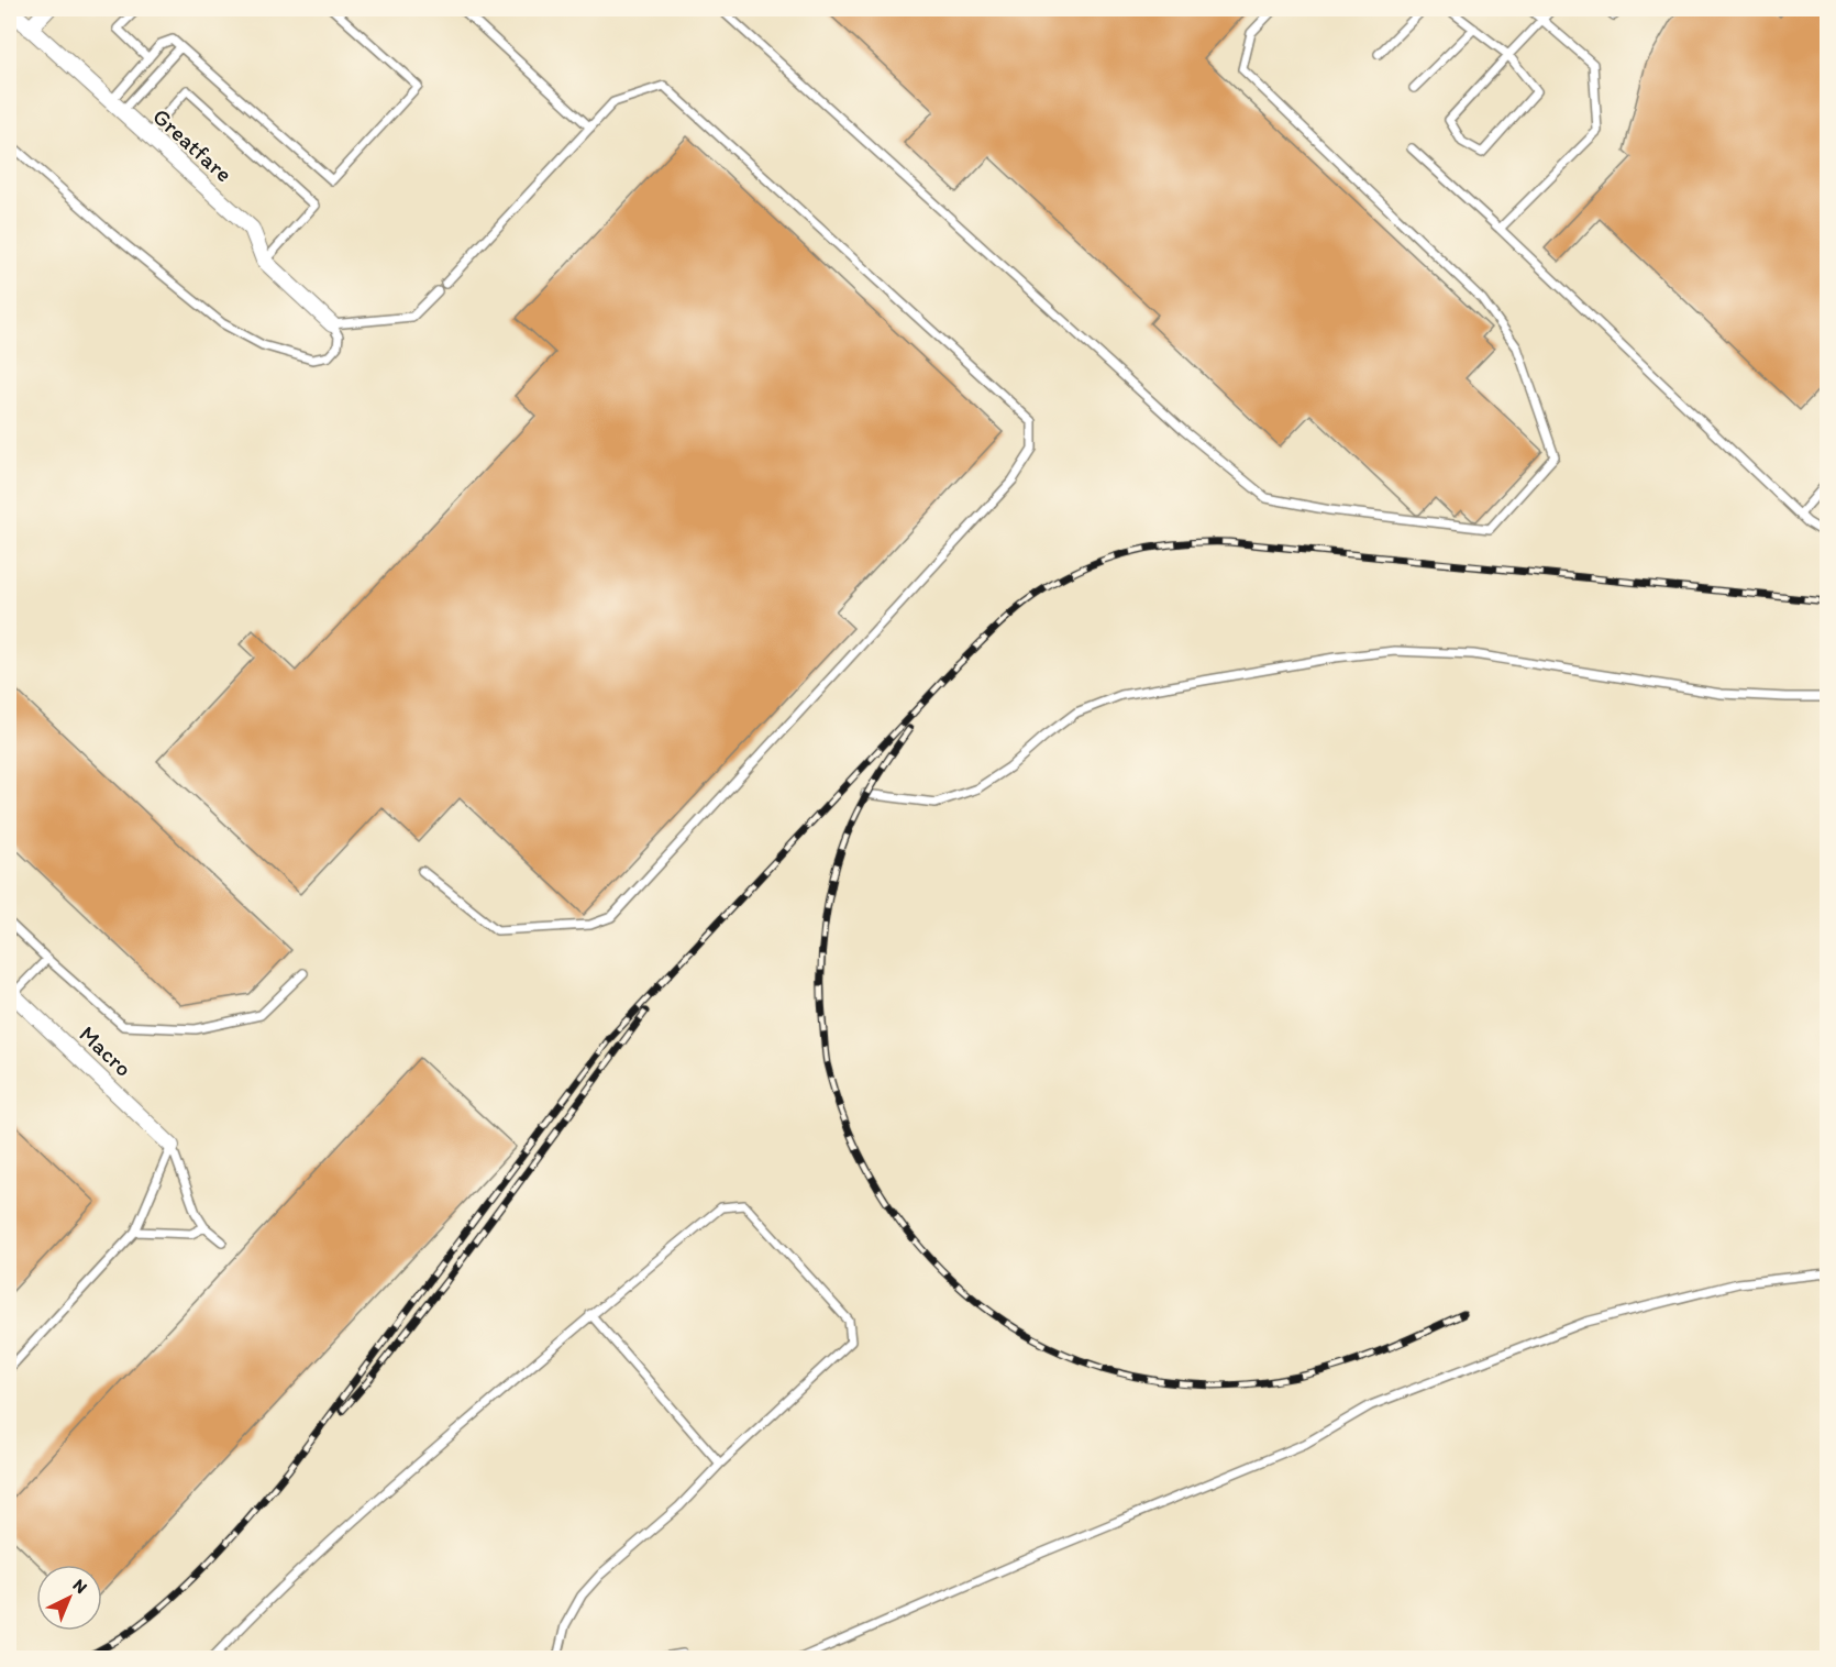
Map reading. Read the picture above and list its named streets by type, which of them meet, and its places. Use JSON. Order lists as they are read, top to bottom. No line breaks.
{"streets":{"street":["Greatfare","Macro"]},"north":"top right"}
